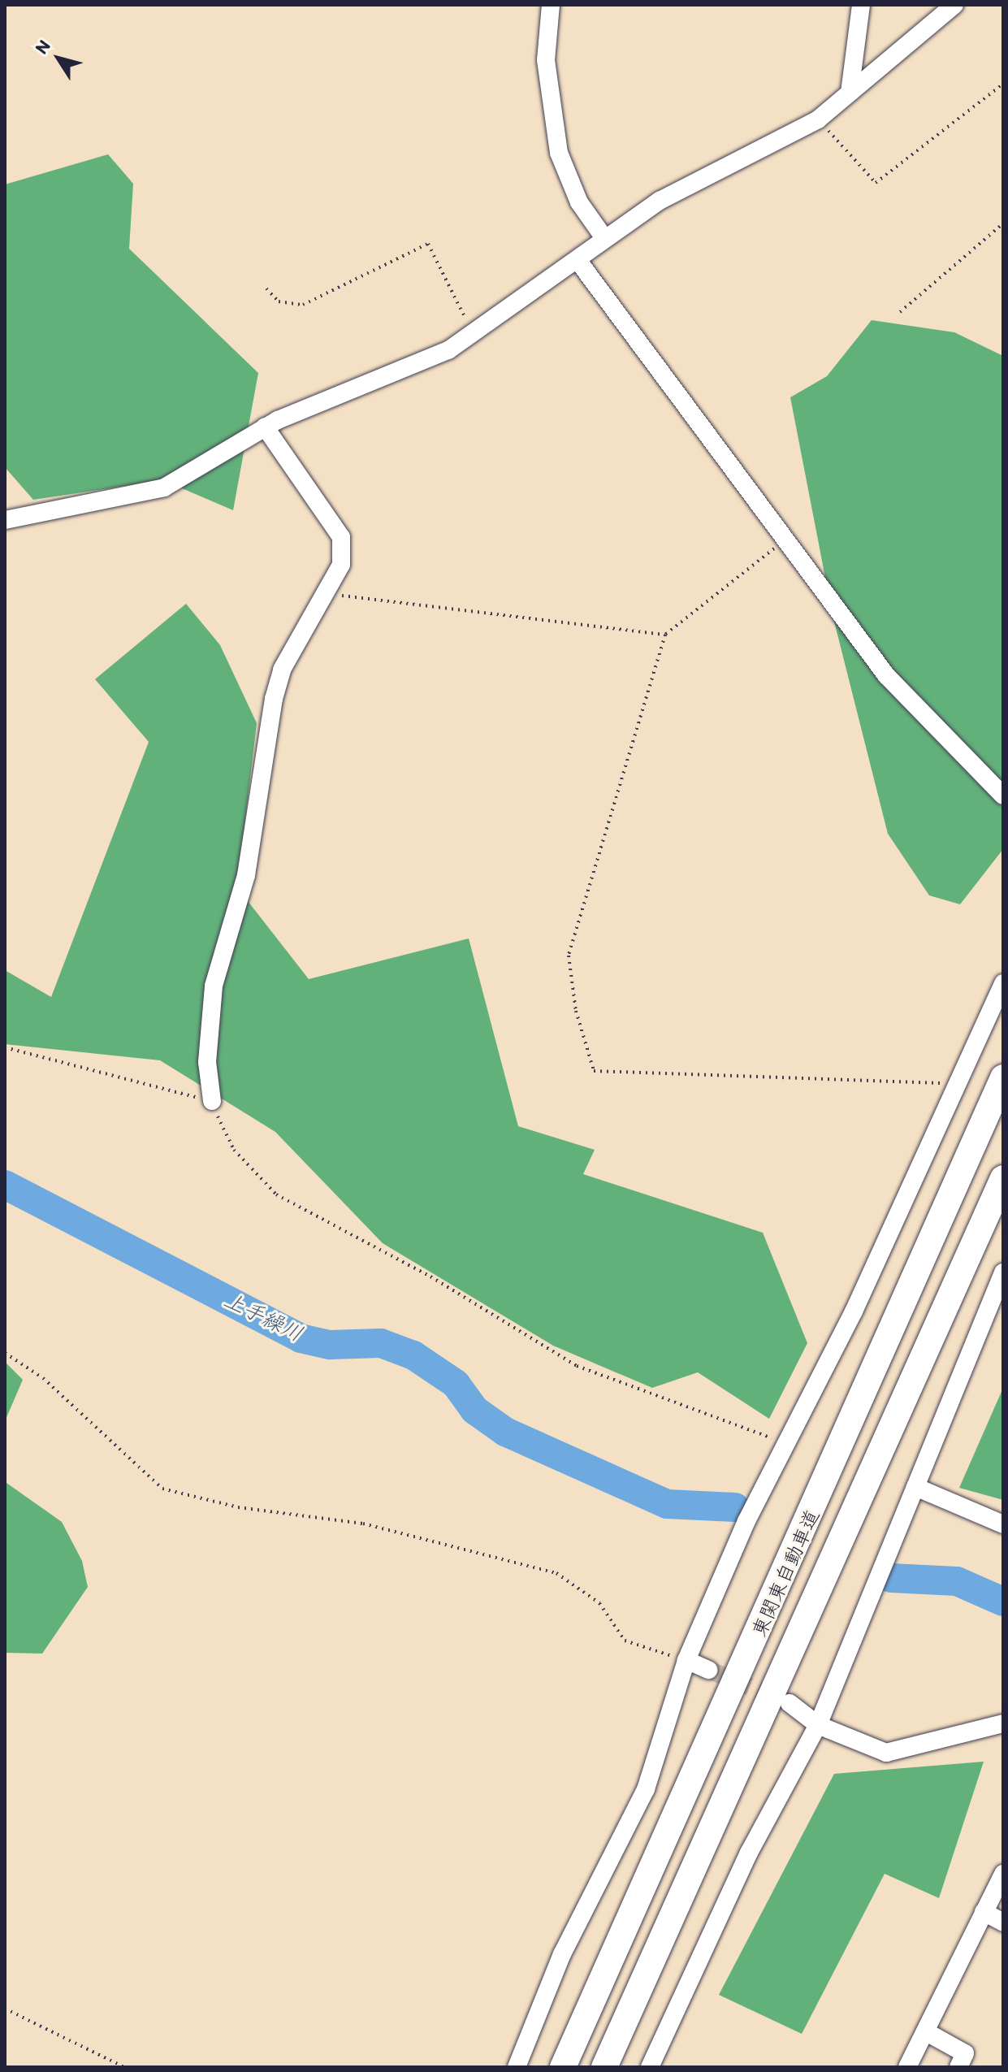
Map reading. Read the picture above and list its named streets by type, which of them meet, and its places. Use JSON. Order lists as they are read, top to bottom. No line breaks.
{"streets":{"highway":["東関東自動車道"]},"water":["上手繰川"],"north":"top left"}
